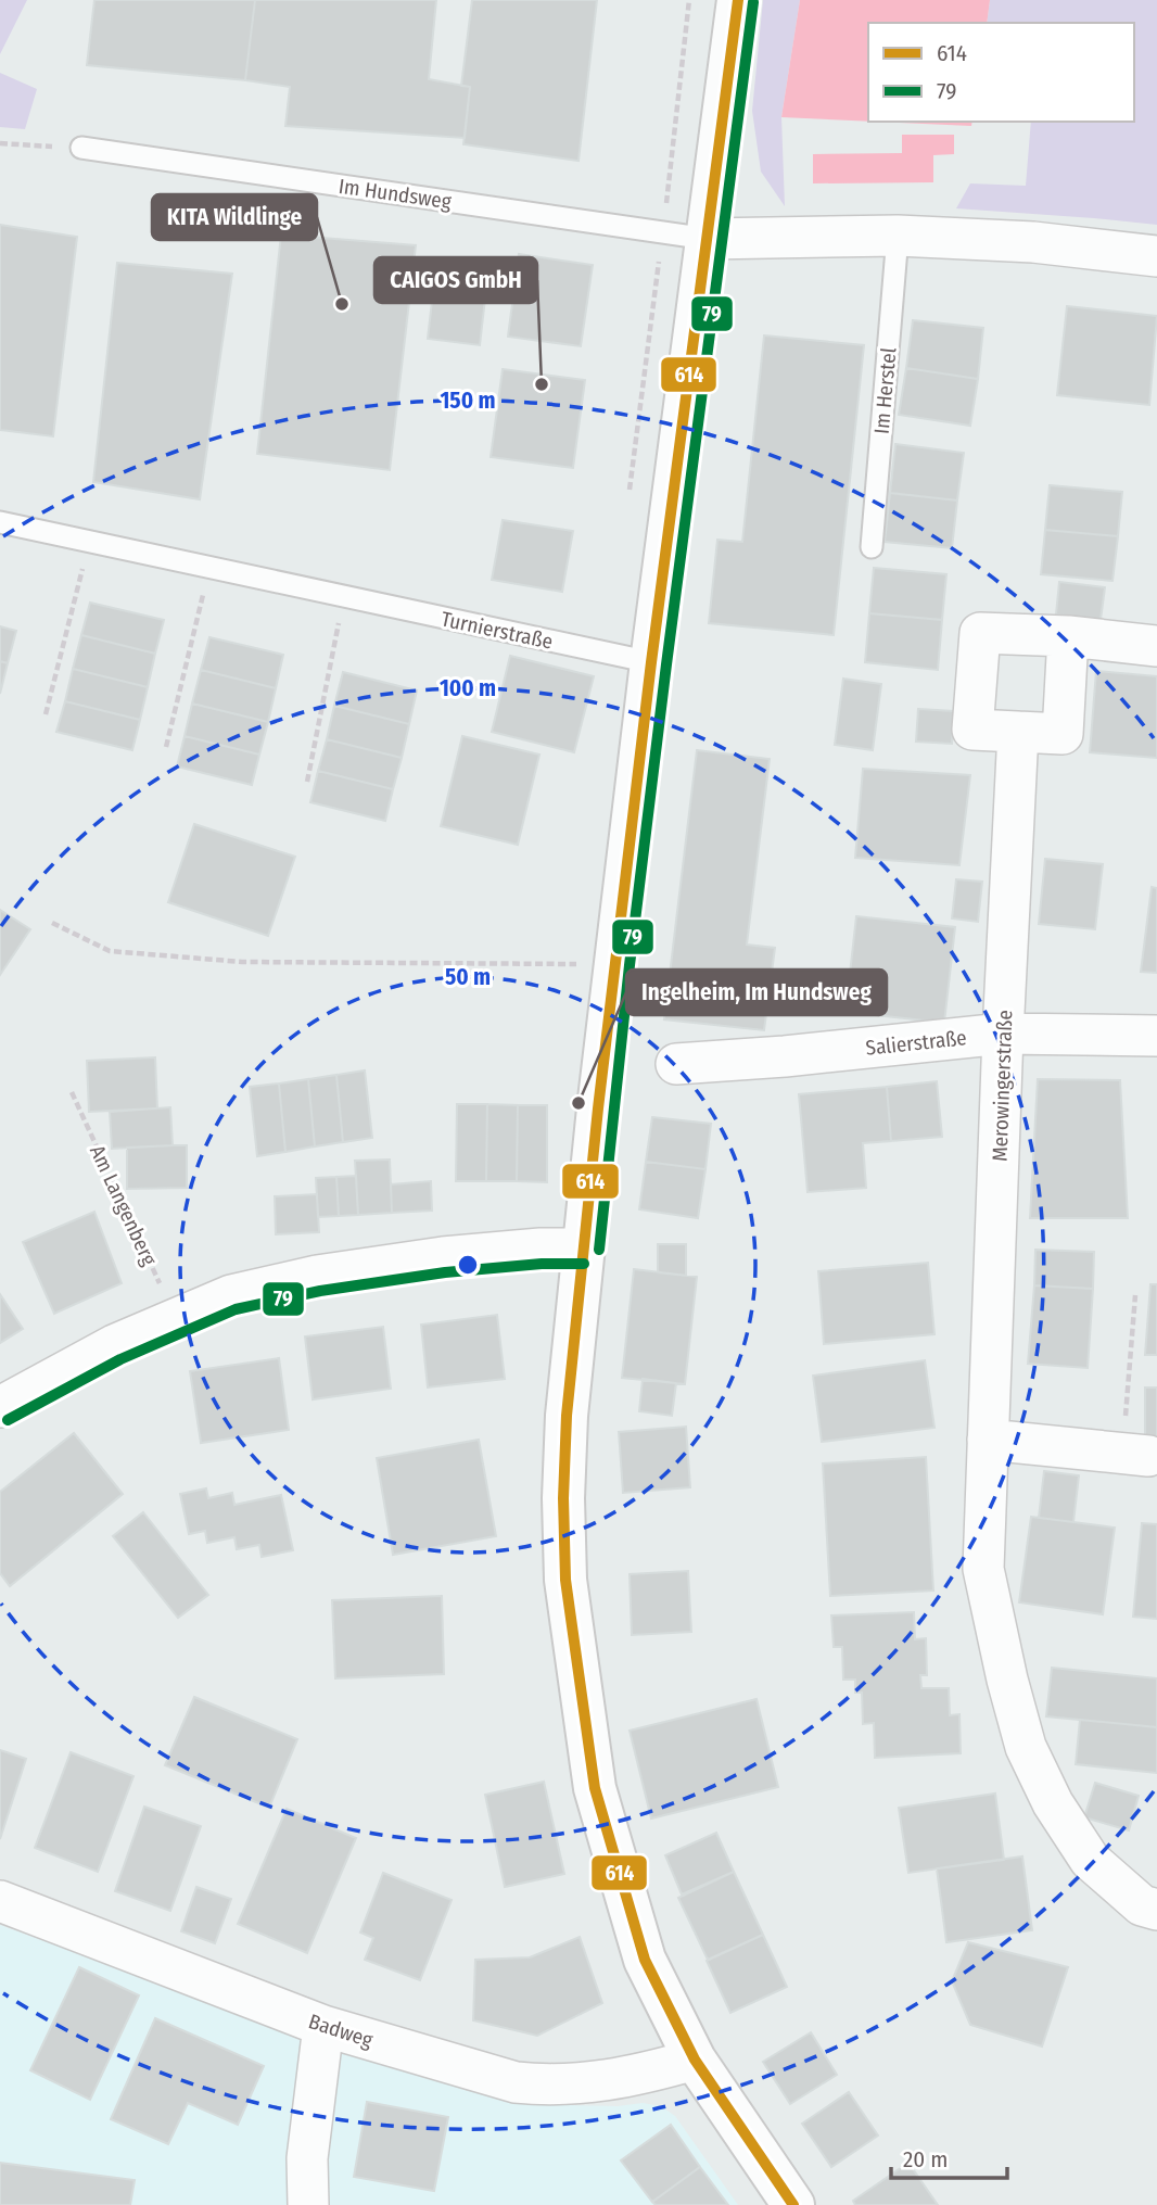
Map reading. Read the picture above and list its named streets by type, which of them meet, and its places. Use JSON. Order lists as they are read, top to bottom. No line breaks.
{"streets":{"street":["Salierstraße","Merowingerstraße","Badweg"],"lane":["Im Hundsweg","Im Herstel","Turnierstraße"],"path":["Am Langenberg"]},"crossings":[["Salierstraße","Merowingerstraße"]],"places":["KITA Wildlinge","CAIGOS GmbH","Ingelheim, Im Hundsweg"],"lines":["transit line 614","transit line 79"],"legend":["614","79"],"scale_bar":"20 m","rings":["150 m","100 m","50 m"]}
